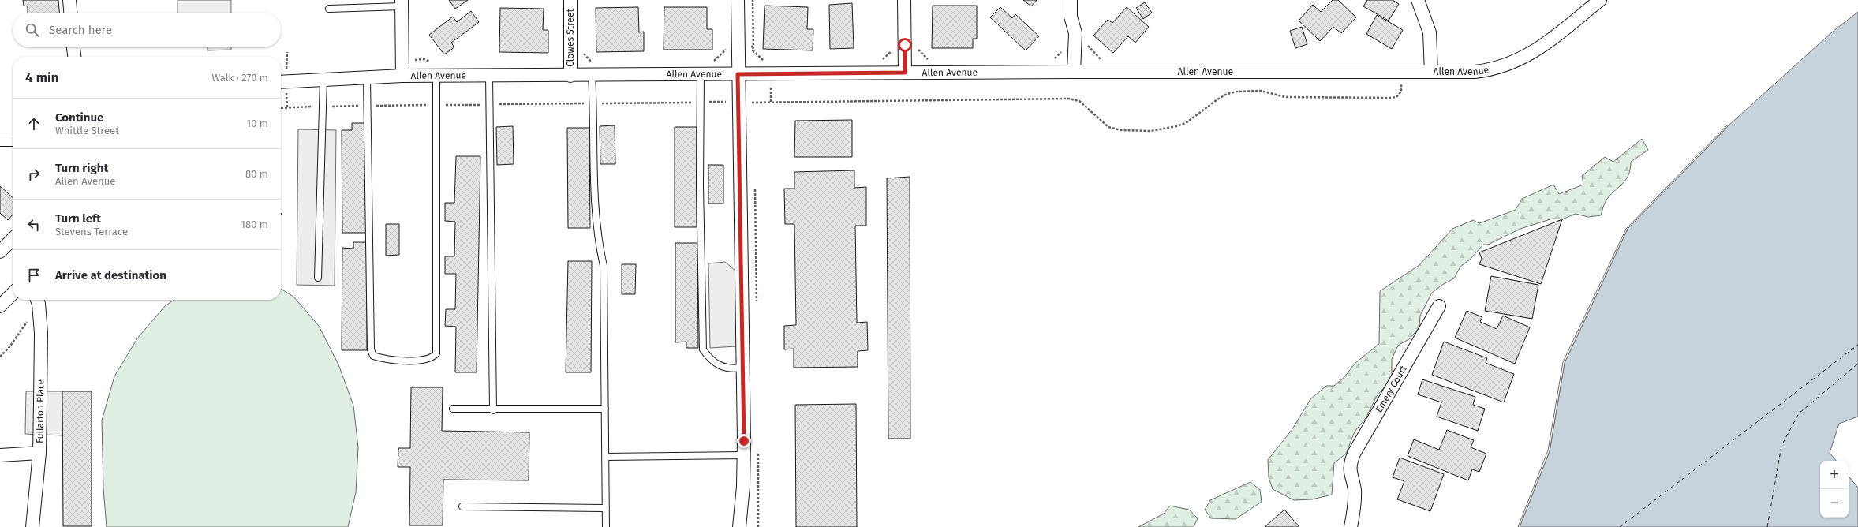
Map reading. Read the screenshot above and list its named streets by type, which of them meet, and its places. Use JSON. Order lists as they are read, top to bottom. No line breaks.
{"streets":{"street":["Clowes Street","Allen Avenue","Emery Court","Fullarton Place"]},"crossings":[["Clowes Street","Allen Avenue"]],"page":{"search":"Search here","heading":["4 min","Walk · 270 m"],"list":[["Continue","Whittle Street","10 m"],["Turn right","Allen Avenue","80 m"],["Turn left","Stevens Terrace","180 m"],"Arrive at destination"],"map_buttons":["+","−"]}}
